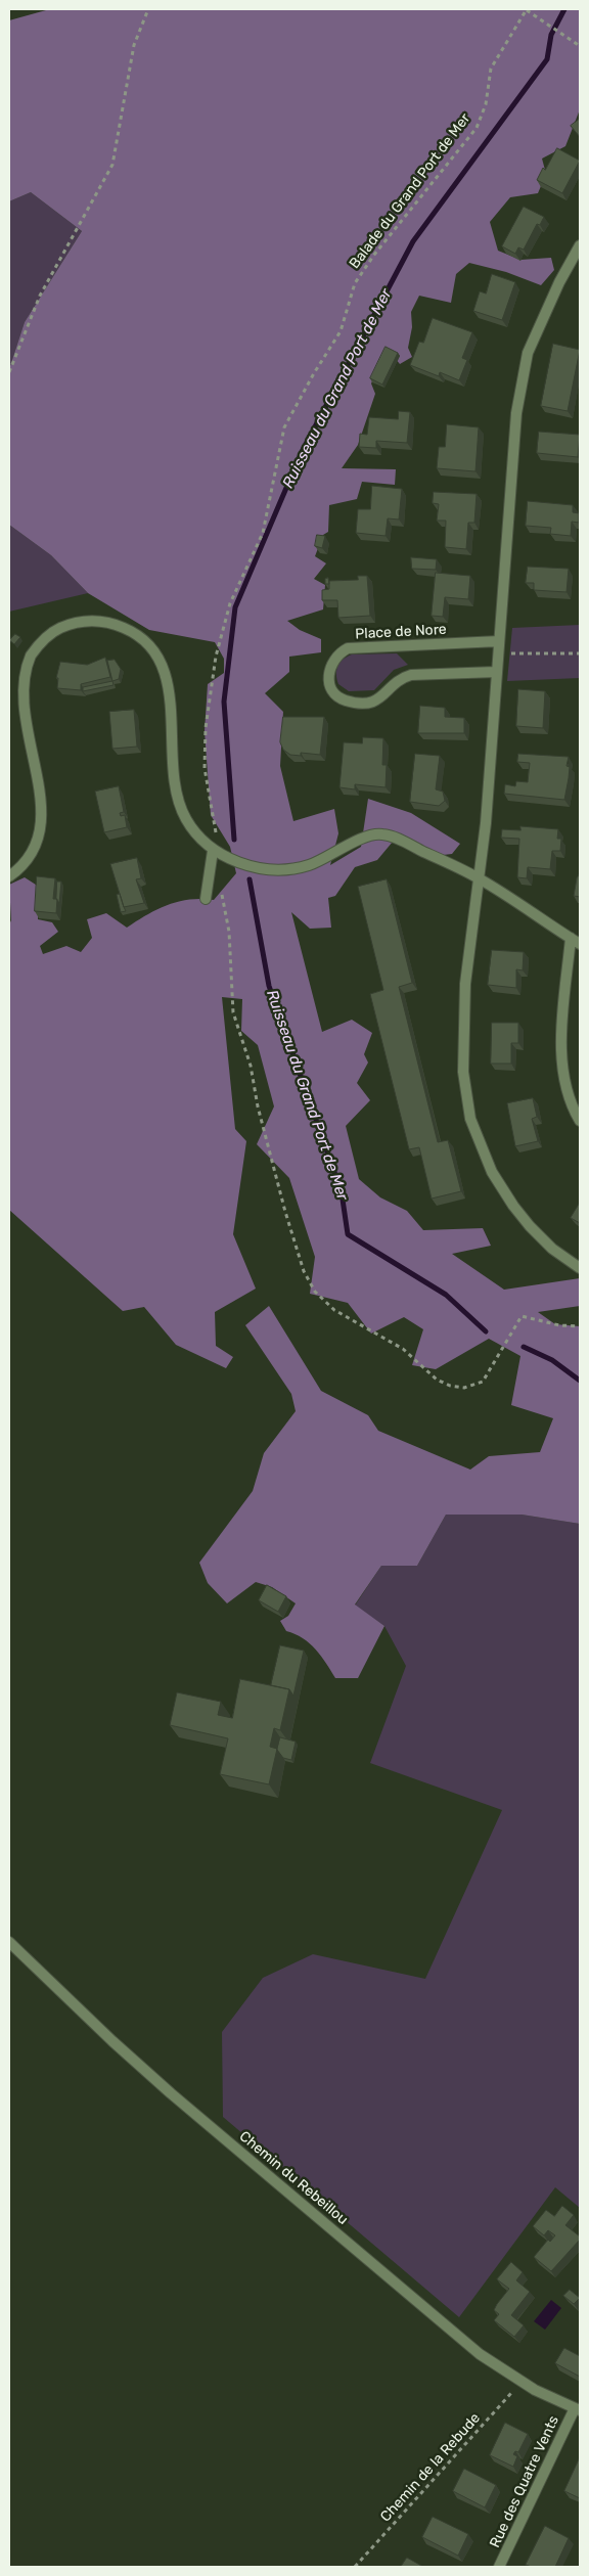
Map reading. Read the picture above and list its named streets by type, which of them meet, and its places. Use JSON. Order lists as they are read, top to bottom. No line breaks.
{"streets":{"street":["Place de Nore","Chemin du Rebeillou","Rue des Quatre Vents"],"path":["Balade du Grand Port de Mer","Chemin de la Rebude"]},"crossings":[["Chemin du Rebeillou","Chemin de la Rebude"],["Chemin du Rebeillou","Rue des Quatre Vents"]],"water":["Ruisseau du Grand Port de Mer"]}
